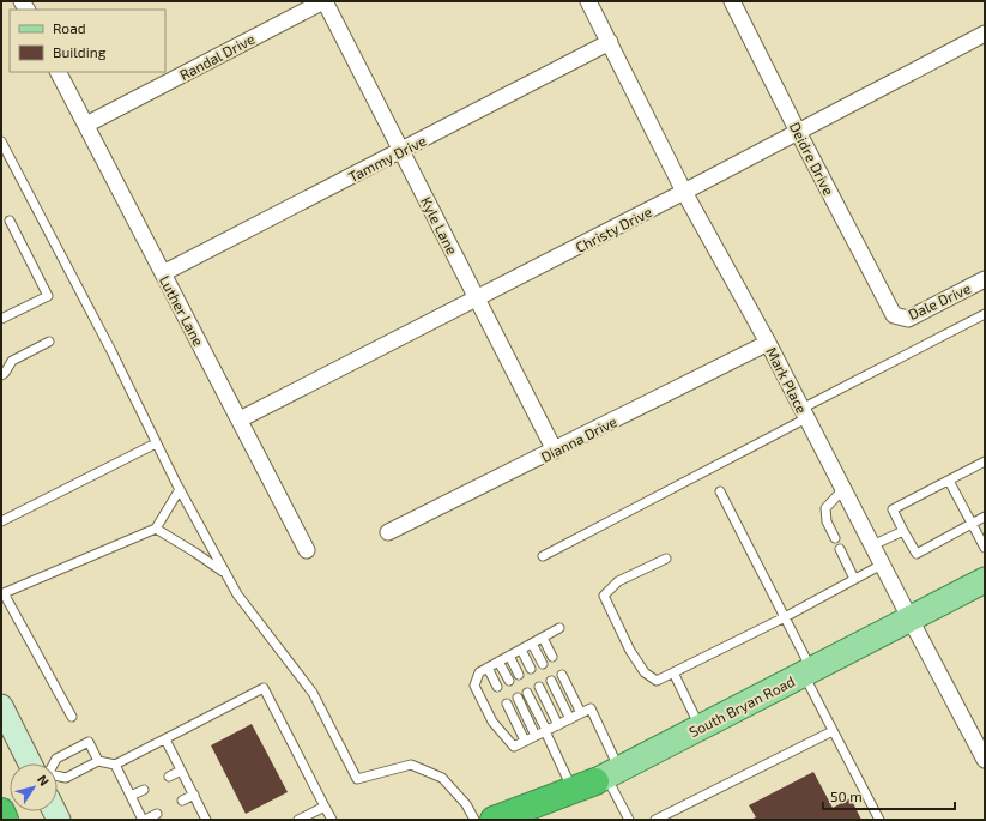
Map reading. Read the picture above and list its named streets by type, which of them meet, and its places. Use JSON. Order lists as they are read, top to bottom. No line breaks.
{"streets":{"highway":["South Bryan Road"],"street":["Randal Drive","Tammy Drive","Deidre Drive","Kyle Lane","Christy Drive","Dale Drive","Luther Lane","Mark Place","Dianna Drive"]},"crossings":[["Randal Drive","Kyle Lane"],["Randal Drive","Luther Lane"],["Tammy Drive","Kyle Lane"],["Tammy Drive","Luther Lane"],["Tammy Drive","Mark Place"],["Deidre Drive","Christy Drive"],["Deidre Drive","Dale Drive"],["Kyle Lane","Christy Drive"],["Kyle Lane","Dianna Drive"],["Christy Drive","Luther Lane"],["Christy Drive","Mark Place"],["Mark Place","Dianna Drive"],["Mark Place","South Bryan Road"]],"legend":["Road","Building"],"scale_bar":"50 m","north":"top right"}
